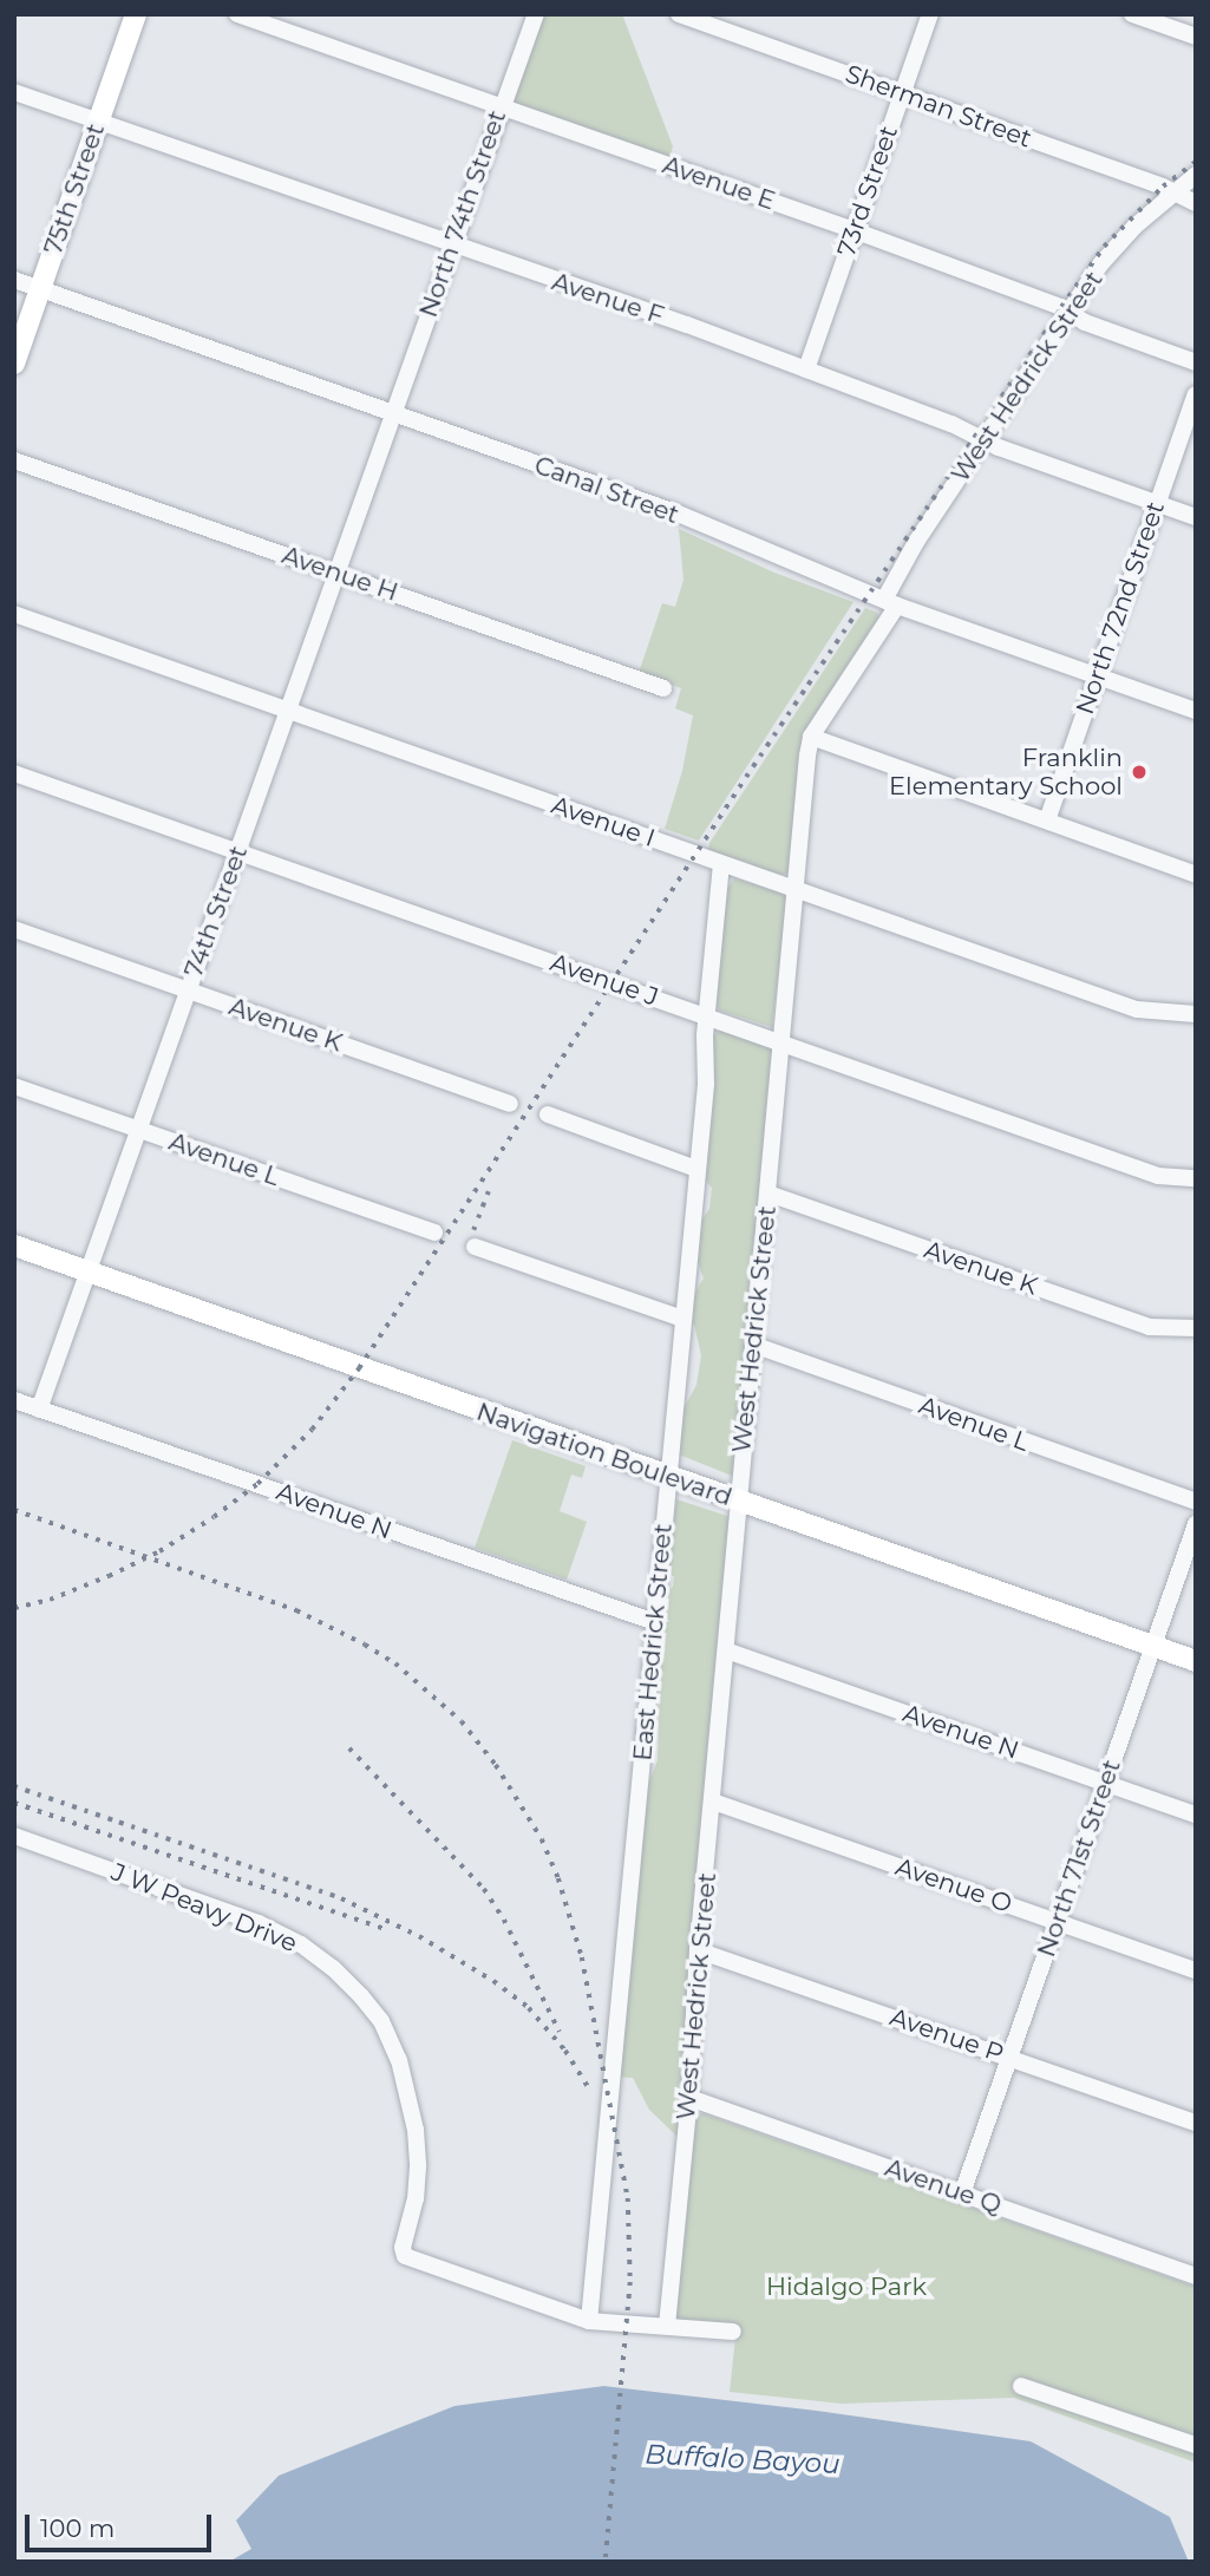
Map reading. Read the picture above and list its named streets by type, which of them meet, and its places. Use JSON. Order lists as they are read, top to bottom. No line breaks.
{"streets":{"main road":["75th Street","Navigation Boulevard"],"street":["Sherman Street","Avenue E","73rd Street","North 74th Street","Avenue F","West Hedrick Street","Canal Street","Avenue H","North 72nd Street","Avenue I","74th Street","Avenue J","Avenue K","Avenue L","Avenue N","East Hedrick Street","North 71st Street","Avenue O","J W Peavy Drive","Avenue P","Avenue Q"]},"crossings":[["Sherman Street","73rd Street"],["Sherman Street","West Hedrick Street"],["Avenue E","73rd Street"],["Avenue E","North 74th Street"],["Avenue E","West Hedrick Street"],["75th Street","Avenue F"],["75th Street","Canal Street"],["73rd Street","Avenue F"],["North 74th Street","Avenue F"],["North 74th Street","Canal Street"],["North 74th Street","74th Street"],["Avenue F","West Hedrick Street"],["Avenue F","North 72nd Street"],["West Hedrick Street","Canal Street"],["West Hedrick Street","Avenue I"],["West Hedrick Street","Avenue J"],["West Hedrick Street","Avenue K"],["West Hedrick Street","Avenue L"],["West Hedrick Street","Navigation Boulevard"],["West Hedrick Street","Avenue N"],["West Hedrick Street","Avenue O"],["West Hedrick Street","J W Peavy Drive"],["West Hedrick Street","Avenue P"],["West Hedrick Street","Avenue Q"],["Canal Street","North 72nd Street"],["Canal Street","74th Street"],["Avenue H","74th Street"],["Avenue I","74th Street"],["Avenue I","East Hedrick Street"],["74th Street","Avenue J"],["74th Street","Avenue K"],["74th Street","Avenue L"],["74th Street","Navigation Boulevard"],["74th Street","Avenue N"],["Avenue J","East Hedrick Street"],["Navigation Boulevard","East Hedrick Street"],["Navigation Boulevard","North 71st Street"],["Avenue N","East Hedrick Street"],["Avenue N","North 71st Street"],["East Hedrick Street","J W Peavy Drive"],["North 71st Street","Avenue O"],["North 71st Street","Avenue P"],["North 71st Street","Avenue Q"]],"water":["Buffalo Bayou"],"parks":["Hidalgo Park"],"places":["Franklin Elementary School"],"scale_bar":"100 m"}
